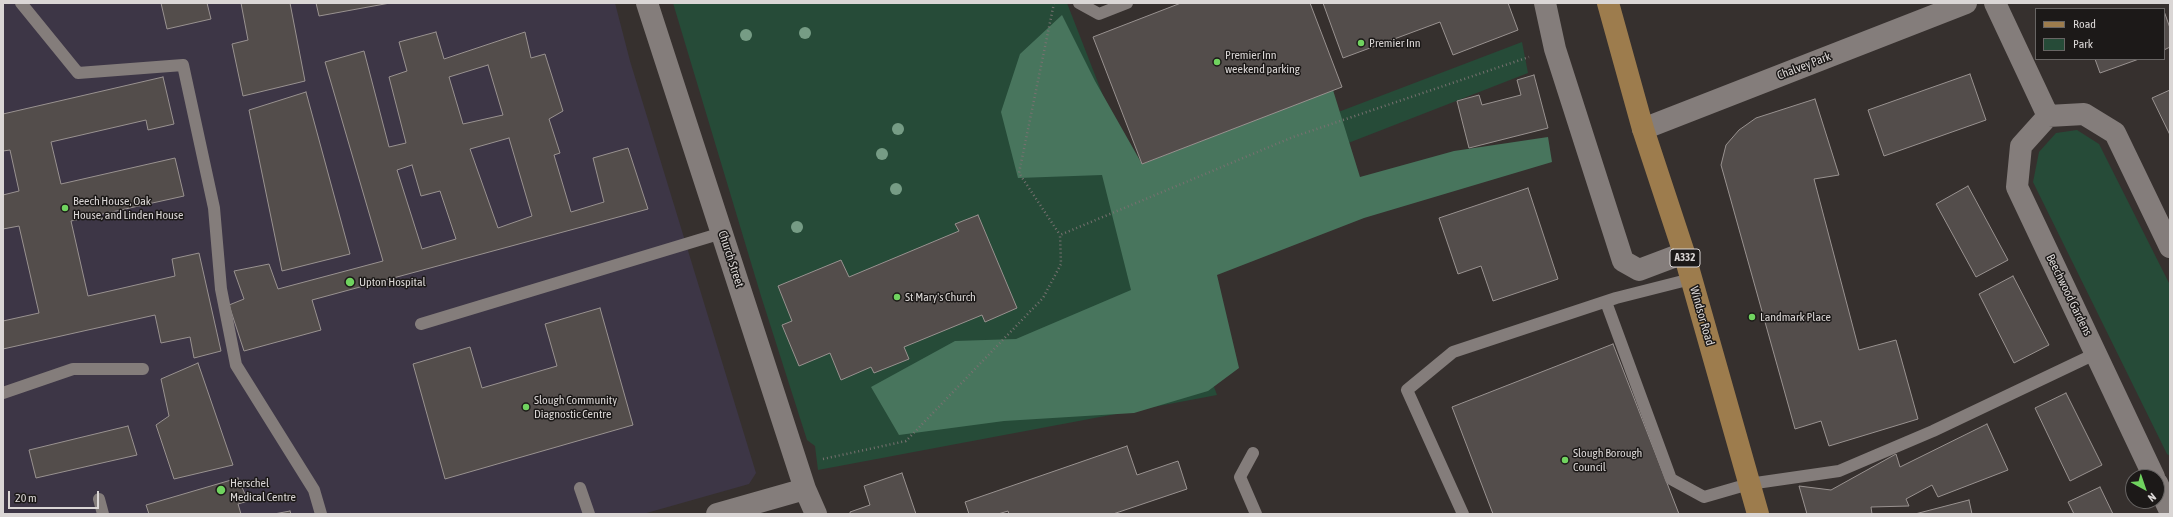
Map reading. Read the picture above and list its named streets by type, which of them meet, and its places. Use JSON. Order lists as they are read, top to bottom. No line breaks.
{"streets":{"main road":["A332","Windsor Road"],"street":["Chalvey Park","Church Street","Beechwood Gardens"]},"crossings":[["Chalvey Park","Windsor Road"]],"places":["Premier Inn","Premier Inn weekend parking","Beech House, Oak House, and Linden House","Upton Hospital","St Mary's Church","Landmark Place","Slough Community Diagnostic Centre","Slough Borough Council","Herschel Medical Centre"],"legend":["Road","Park"],"scale_bar":"20 m","north":"bottom right"}
